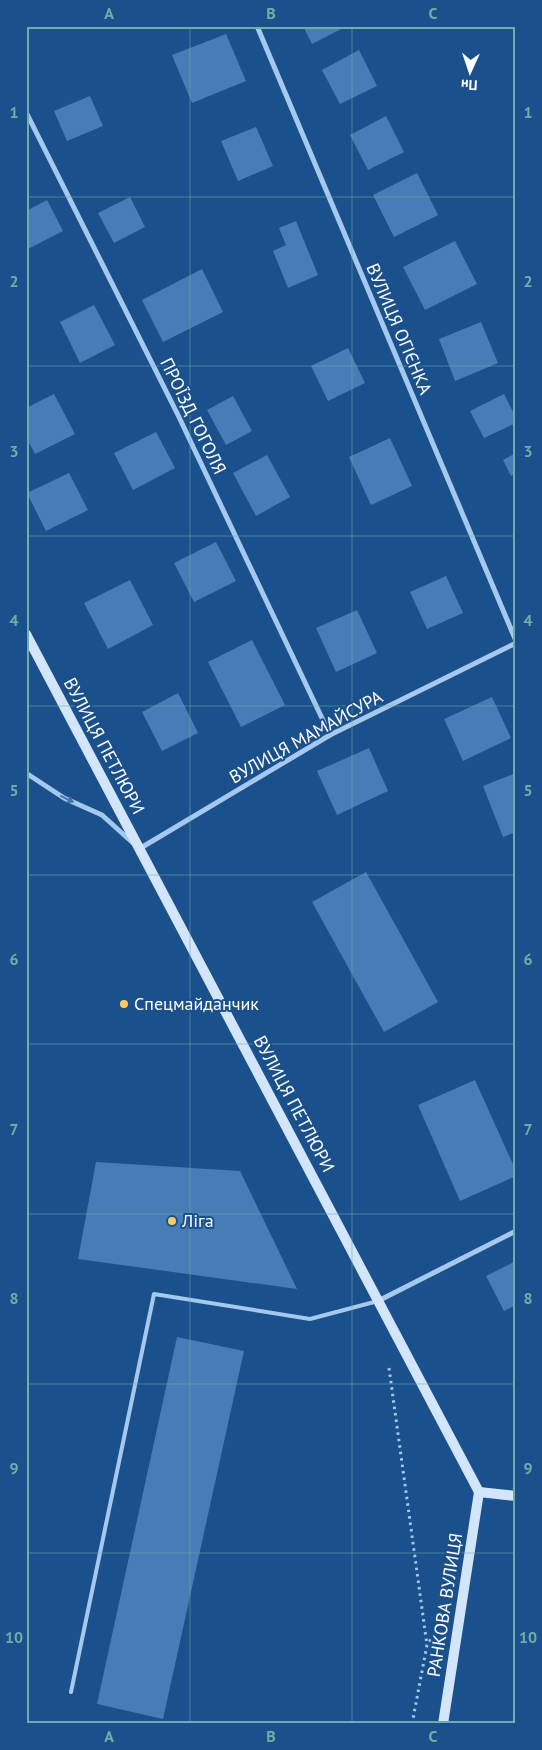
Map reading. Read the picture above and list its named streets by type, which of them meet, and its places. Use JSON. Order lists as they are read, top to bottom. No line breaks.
{"streets":{"main road":["ВУЛИЦЯ ПЕТЛЮРИ","РАНКОВА ВУЛИЦЯ"],"street":["ВУЛИЦЯ ОГІЄНКА","ПРОЇЗД ГОГОЛЯ","ВУЛИЦЯ МАМАЙСУРА"]},"crossings":[["ВУЛИЦЯ ОГІЄНКА","ВУЛИЦЯ МАМАЙСУРА"],["ПРОЇЗД ГОГОЛЯ","ВУЛИЦЯ МАМАЙСУРА"],["ВУЛИЦЯ МАМАЙСУРА","ВУЛИЦЯ ПЕТЛЮРИ"],["ВУЛИЦЯ ПЕТЛЮРИ","РАНКОВА ВУЛИЦЯ"]],"places":["Спецмайданчик","Ліга"],"north":"bottom","grid":{"columns":["A","B","C"],"rows":["1","2","3","4","5","6","7","8","9","10"]}}
